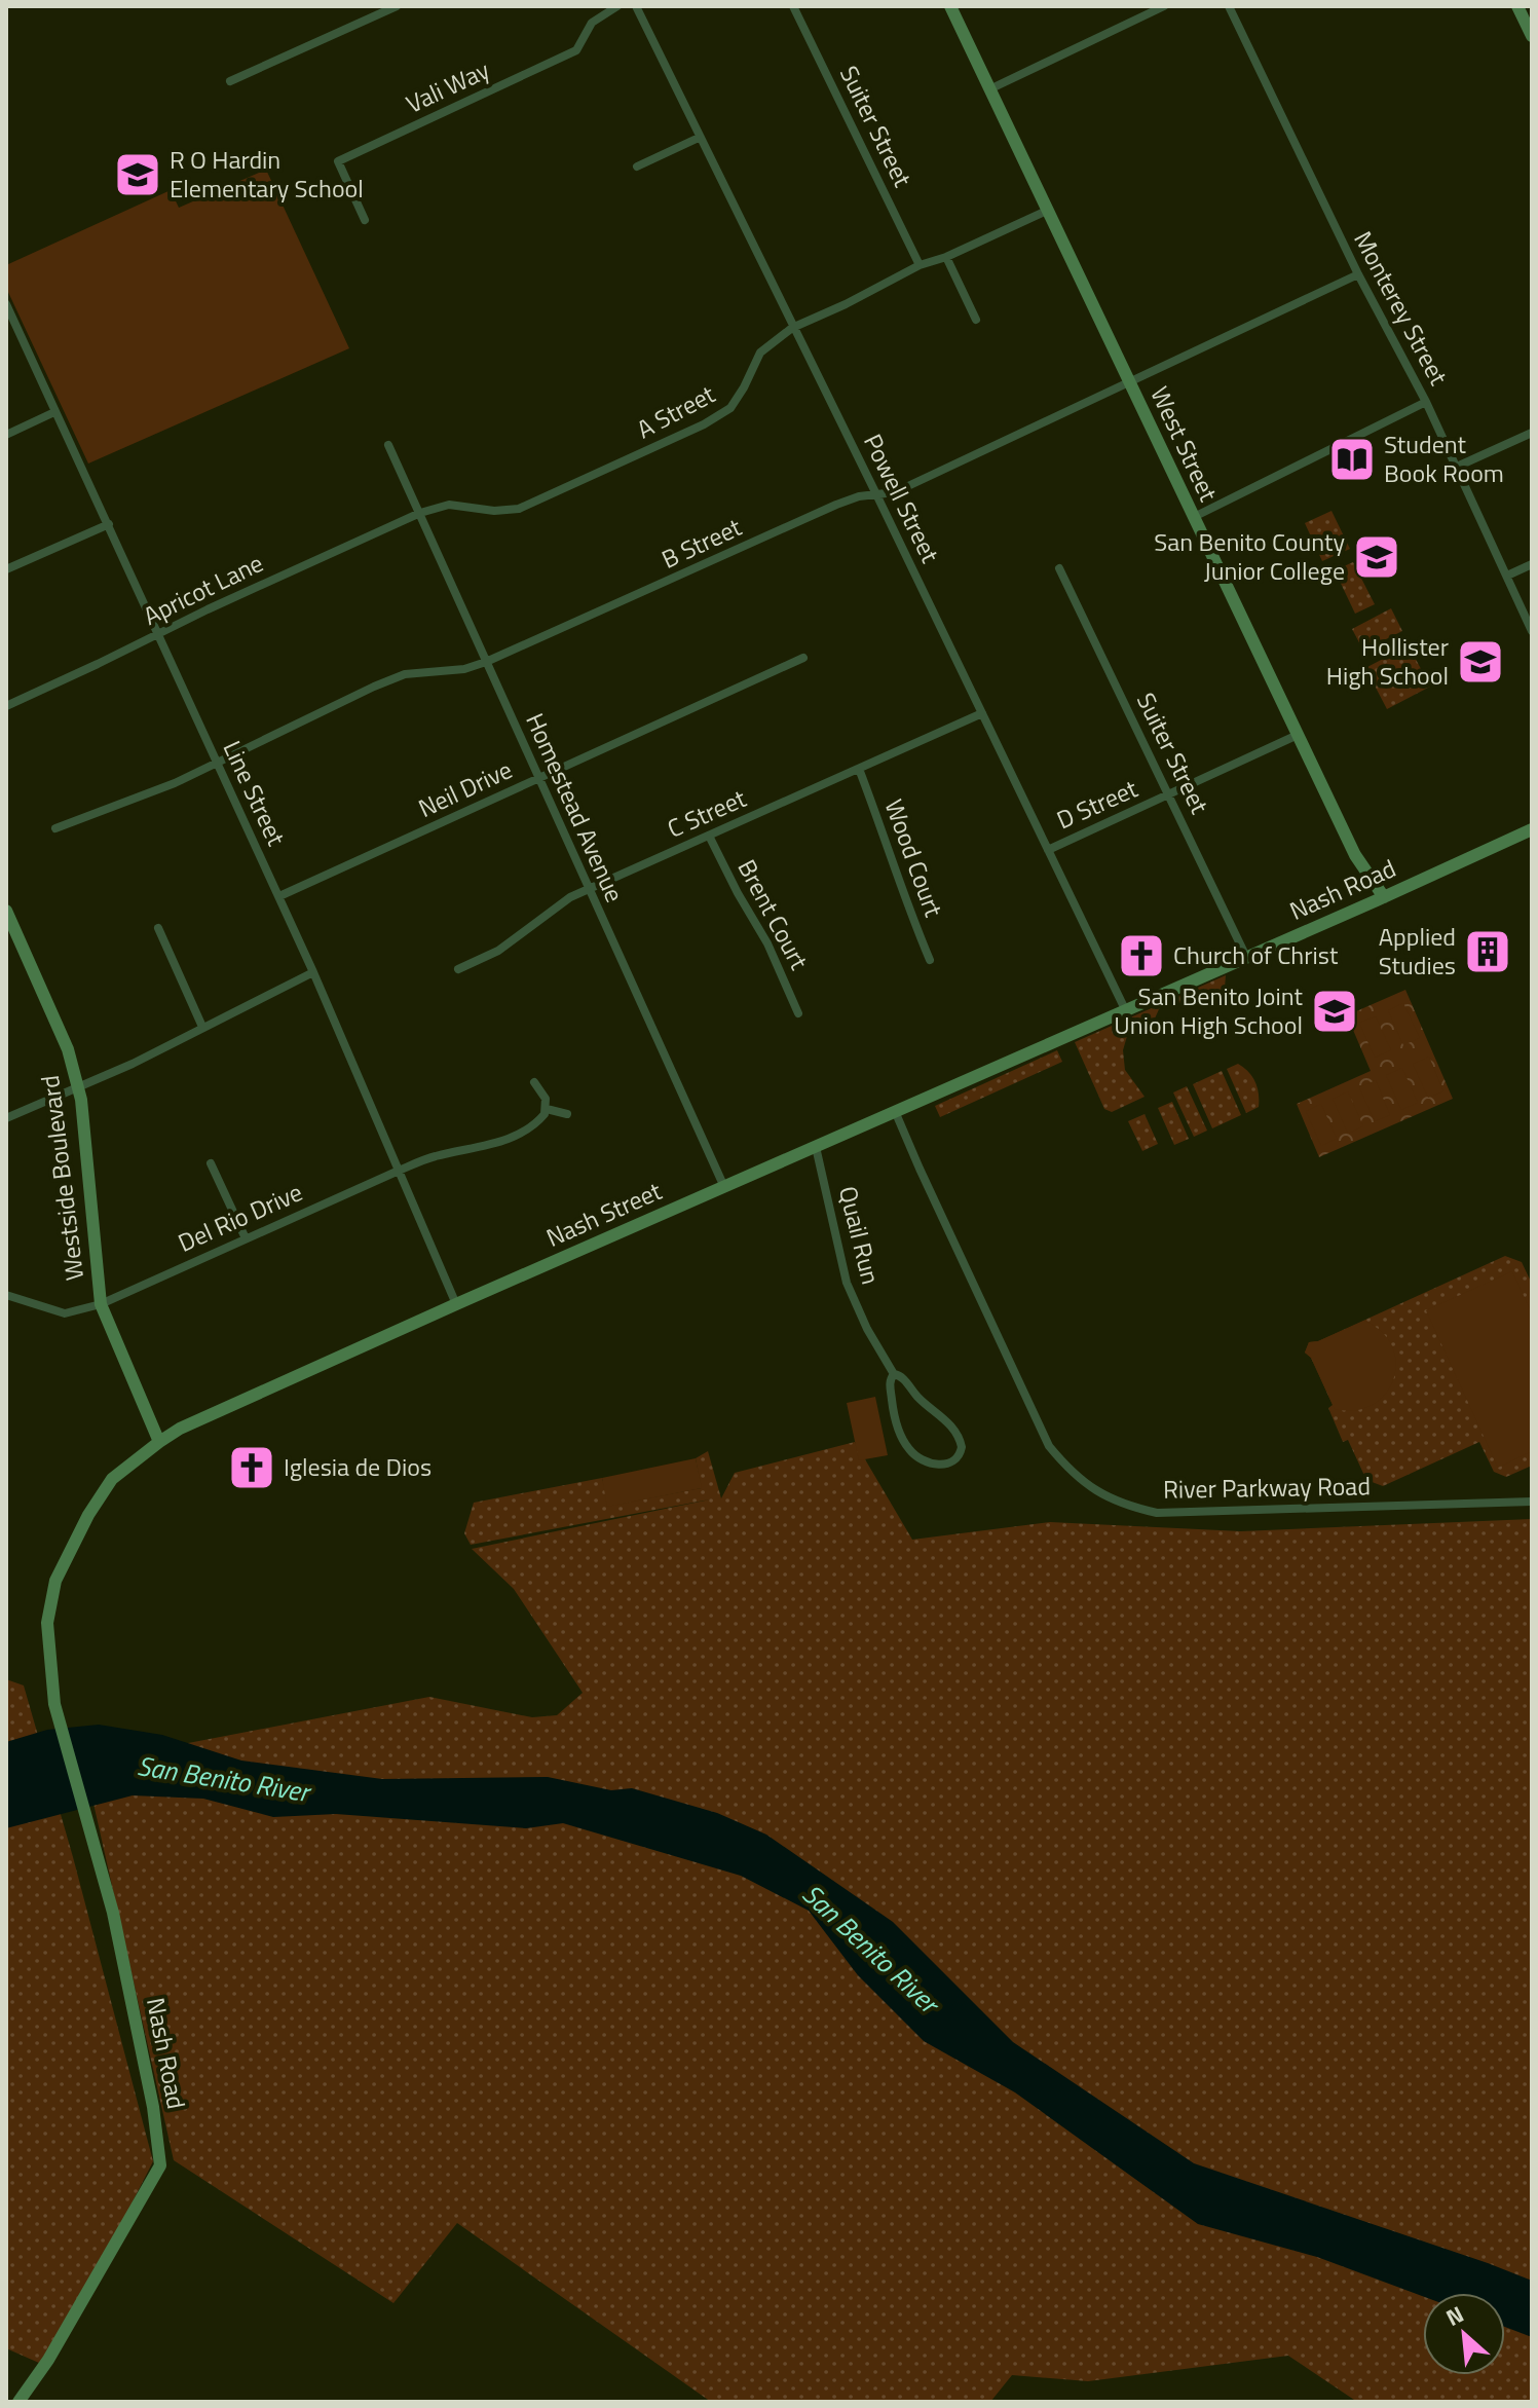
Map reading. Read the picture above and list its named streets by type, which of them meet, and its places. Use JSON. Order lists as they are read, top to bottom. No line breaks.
{"streets":{"street":["Vali Way","Suiter Street","Monterey Street","A Street","West Street","Powell Street","B Street","Apricot Lane","Neil Drive","Line Street","D Street","Homestead Avenue","C Street","Wood Court","Nash Road","Brent Court","Westside Boulevard","Nash Street","Del Rio Drive","Quail Run","River Parkway Road"]},"crossings":[["Suiter Street","A Street"],["Suiter Street","D Street"],["Suiter Street","Nash Road"],["Monterey Street","B Street"],["A Street","West Street"],["A Street","Powell Street"],["A Street","Apricot Lane"],["A Street","Homestead Avenue"],["West Street","B Street"],["West Street","D Street"],["West Street","Nash Road"],["Powell Street","B Street"],["Powell Street","D Street"],["Powell Street","C Street"],["Powell Street","Nash Road"],["Powell Street","Nash Street"],["B Street","Line Street"],["B Street","Homestead Avenue"],["Apricot Lane","Line Street"],["Apricot Lane","Homestead Avenue"],["Neil Drive","Line Street"],["Neil Drive","Homestead Avenue"],["Line Street","Nash Street"],["Line Street","Del Rio Drive"],["Homestead Avenue","C Street"],["Homestead Avenue","Nash Street"],["C Street","Wood Court"],["C Street","Brent Court"],["Nash Road","Nash Street"],["Westside Boulevard","Nash Street"],["Westside Boulevard","Del Rio Drive"],["Nash Street","Quail Run"],["Nash Street","River Parkway Road"]],"water":["San Benito River"],"places":{"school or university":["R O Hardin Elementary School","San Benito County Junior College","Hollister High School","San Benito Joint Union High School"],"library":["Student Book Room"],"building":["Applied Studies"],"church":["Church of Christ","Iglesia de Dios"]},"north":"top left"}
